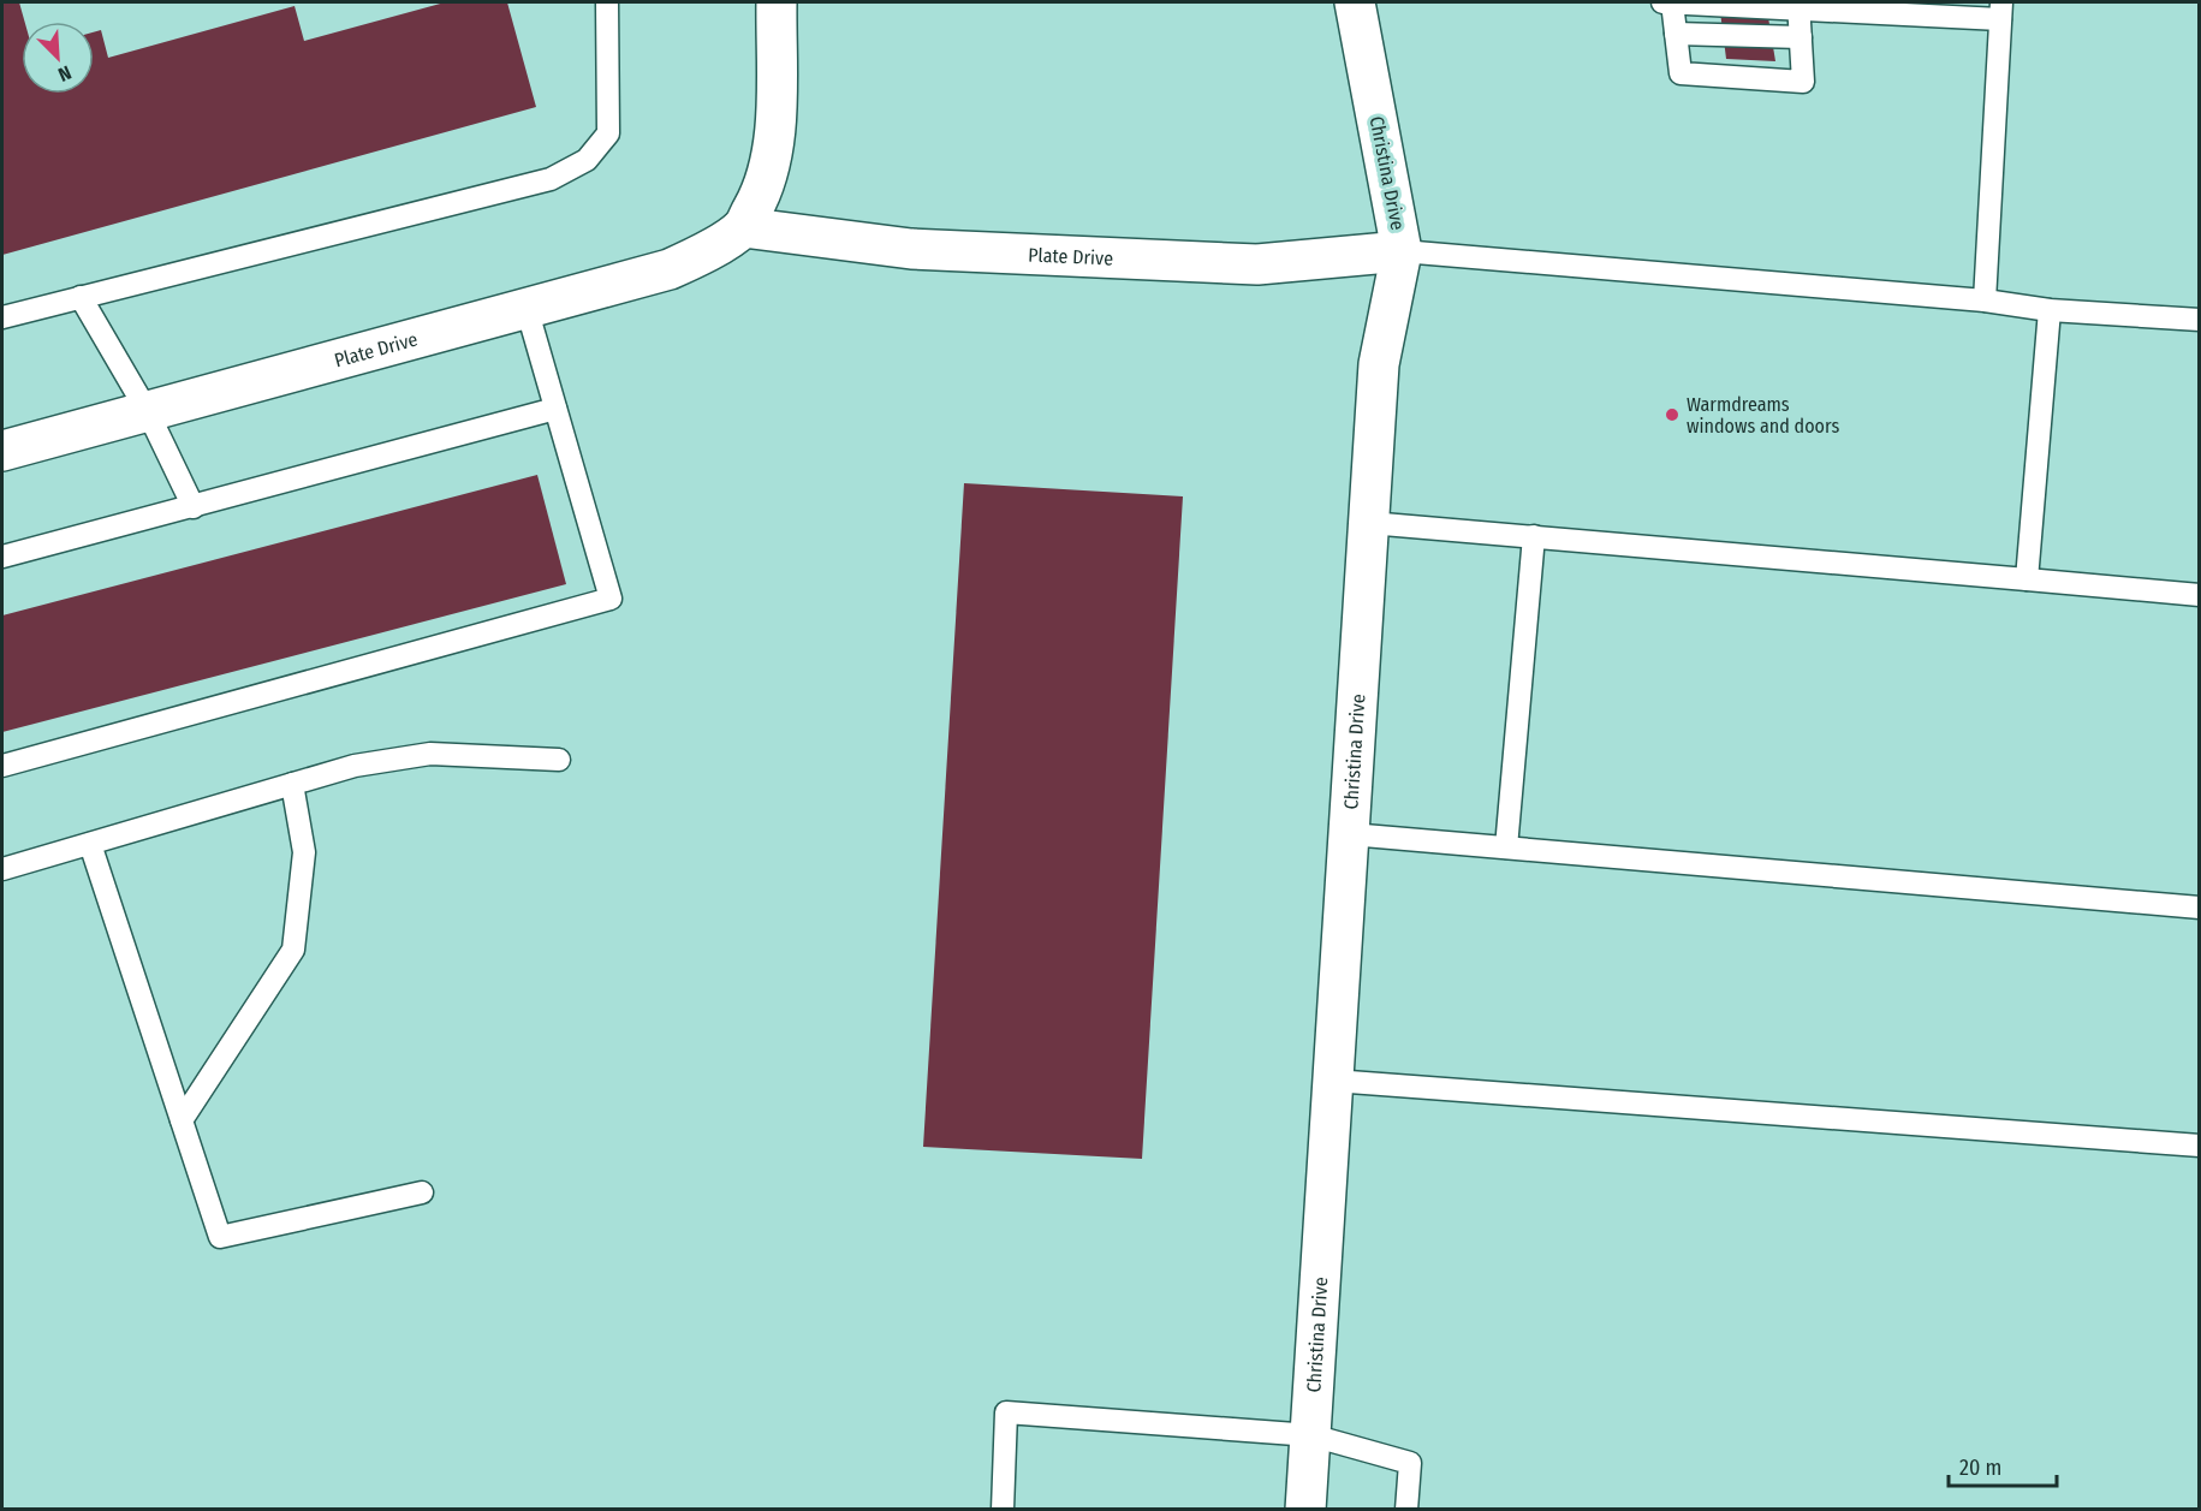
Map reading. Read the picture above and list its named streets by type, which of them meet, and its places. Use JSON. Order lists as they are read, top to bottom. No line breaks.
{"streets":{"street":["Christina Drive","Plate Drive"]},"crossings":[["Christina Drive","Plate Drive"]],"places":["Warmdreams windows and doors"],"scale_bar":"20 m","north":"bottom right"}
